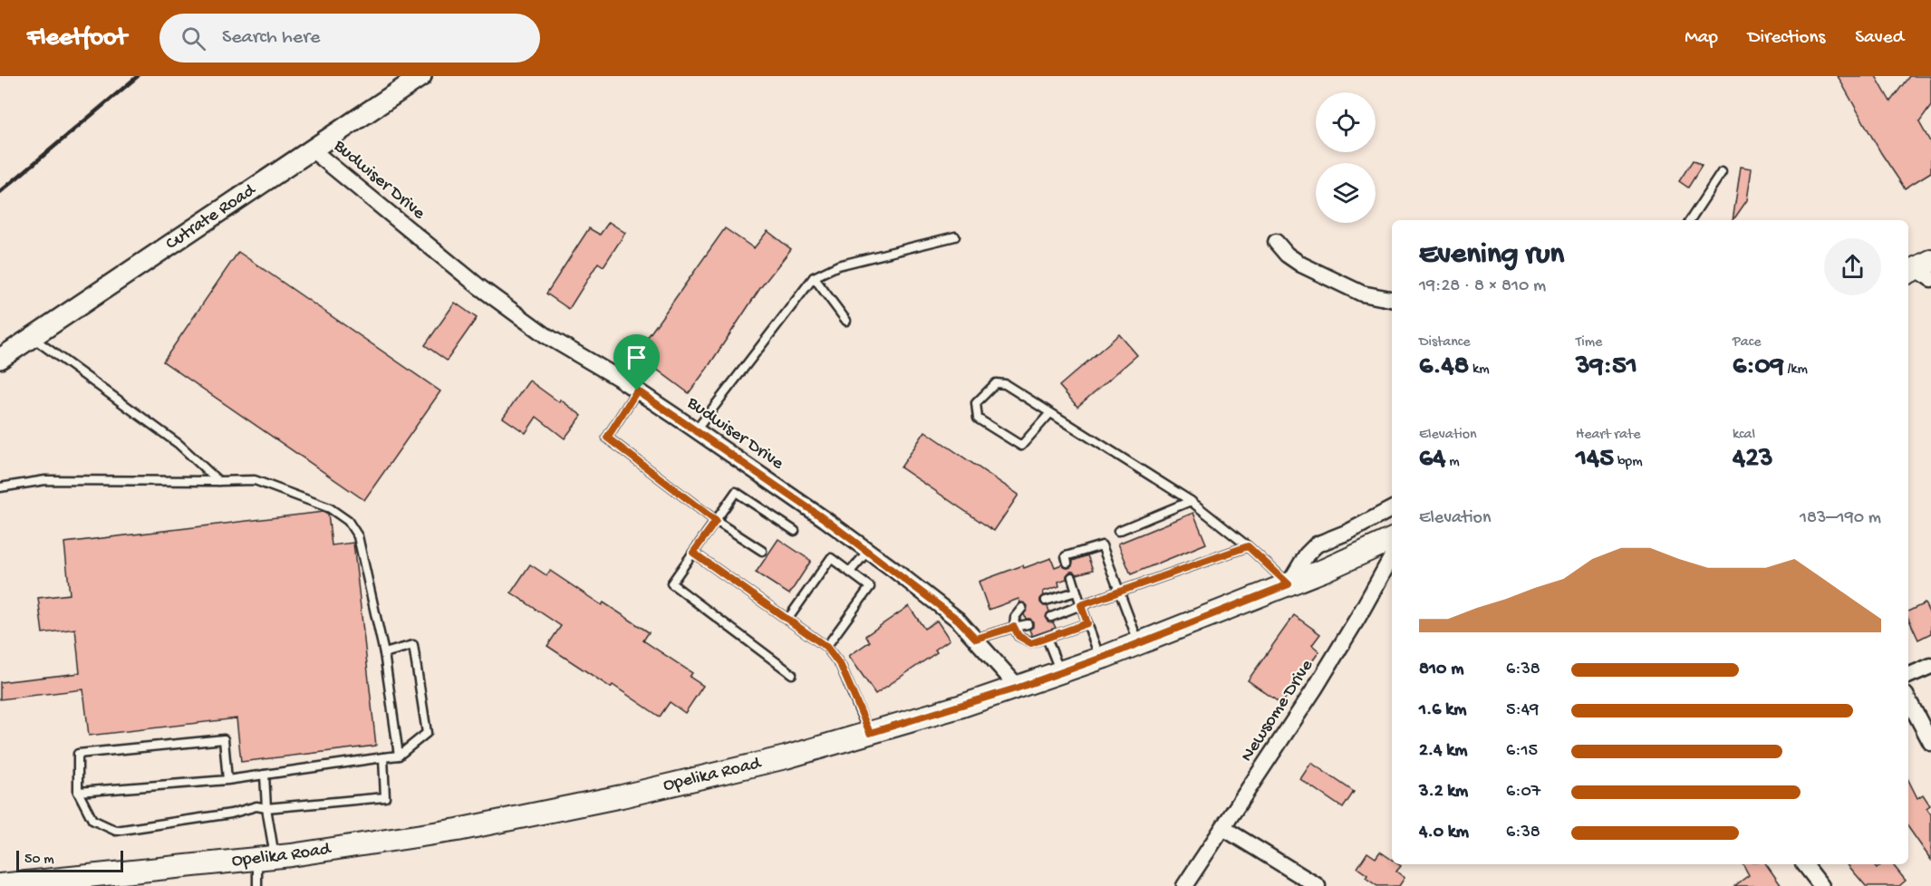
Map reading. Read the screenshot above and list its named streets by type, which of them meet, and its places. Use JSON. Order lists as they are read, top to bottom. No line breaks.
{"streets":{"main road":["Opelika Road"],"street":["Budwiser Drive","Cutrate Road","Newsome Drive"]},"crossings":[["Budwiser Drive","Cutrate Road"],["Budwiser Drive","Opelika Road"]],"scale_bar":"50 m","page":{"header":"Fleetfoot","search":"Search here","nav":["Map","Directions","Saved"],"heading":["Evening run","19:28 · 8 × 810 m"],"stats":[["Distance","6.48 km"],["Time","39:51"],["Pace","6:09 /km"],["Elevation","64 m"],["Heart rate","145 bpm"],["kcal","423"]],"chart":["Elevation","183–190 m"],"list":[{"name":"810 m","note":"6:38"},{"name":"1.6 km","note":"5:49"},{"name":"2.4 km","note":"6:15"},{"name":"3.2 km","note":"6:07"},{"name":"4.0 km","note":"6:38"}],"scale":"50 m"}}
